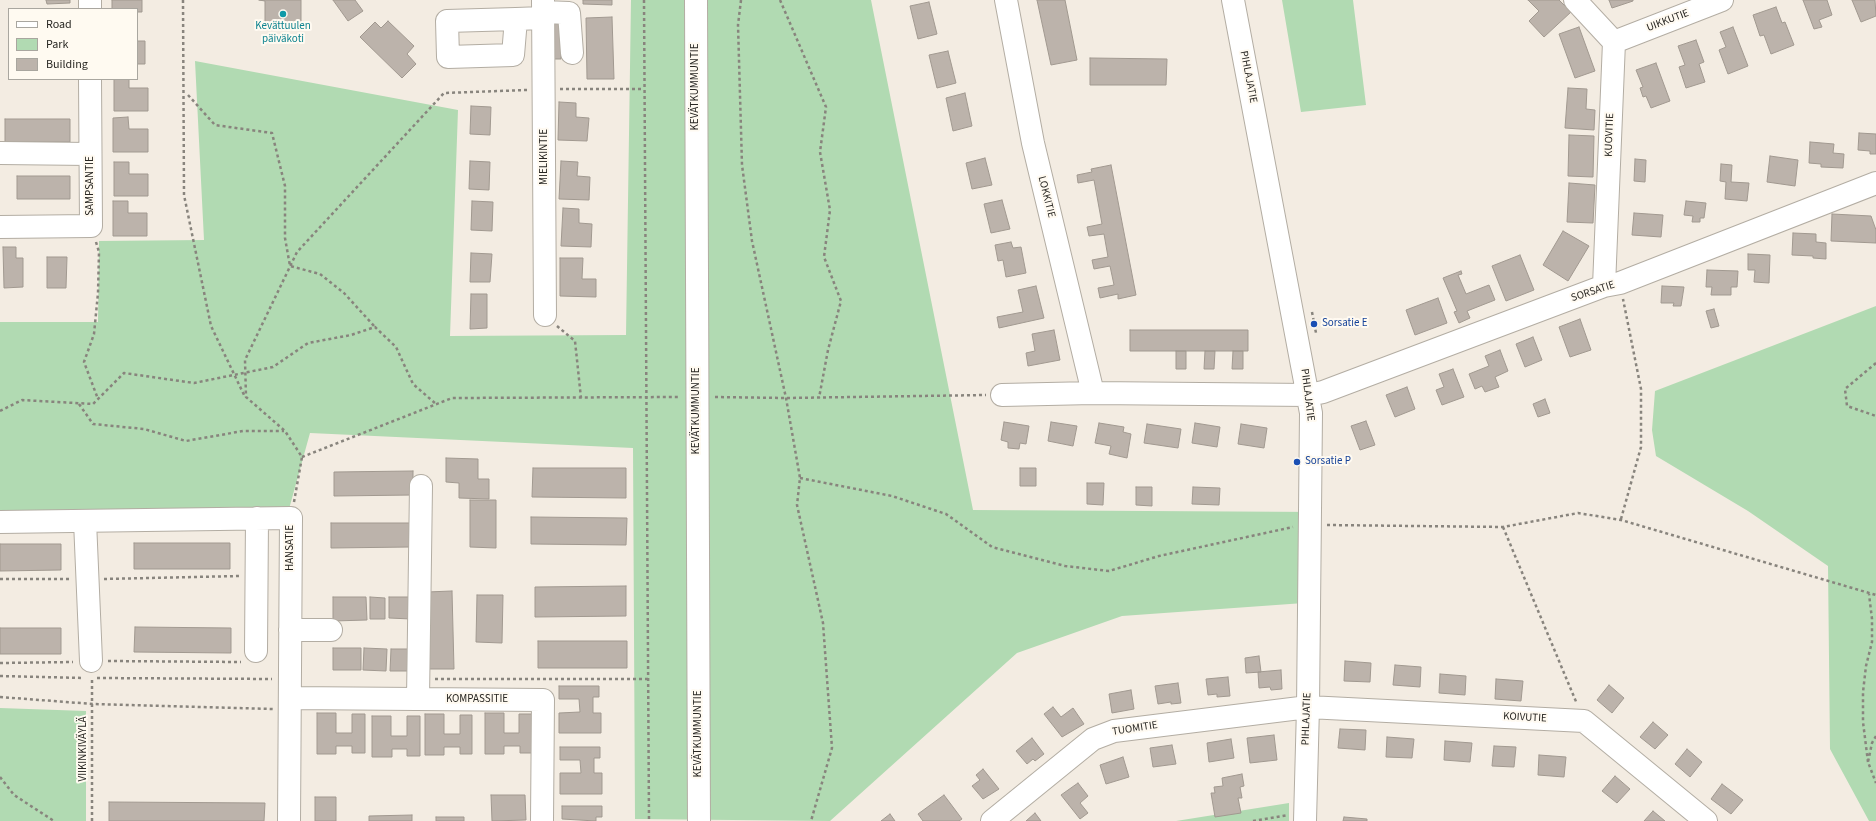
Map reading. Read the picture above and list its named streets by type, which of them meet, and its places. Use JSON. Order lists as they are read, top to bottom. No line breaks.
{"streets":{"street":["UIKKUTIE","PIHLAJATIE","KEVÄTKUMMUNTIE","KUOVITIE","MIELIKINTIE","SAMPSANTIE","LOKKITIE","SORSATIE","HANSATIE","KOMPASSITIE","KOIVUTIE","TUOMITIE"],"path":["VIIKINKIVÄYLÄ"]},"crossings":[["UIKKUTIE","KUOVITIE"],["PIHLAJATIE","SORSATIE"],["PIHLAJATIE","KOIVUTIE"],["PIHLAJATIE","TUOMITIE"],["KUOVITIE","SORSATIE"],["HANSATIE","KOMPASSITIE"],["KOIVUTIE","TUOMITIE"]],"places":["Kevättuulen päiväkoti","Sorsatie E","Sorsatie P"],"legend":["Road","Park","Building"]}
